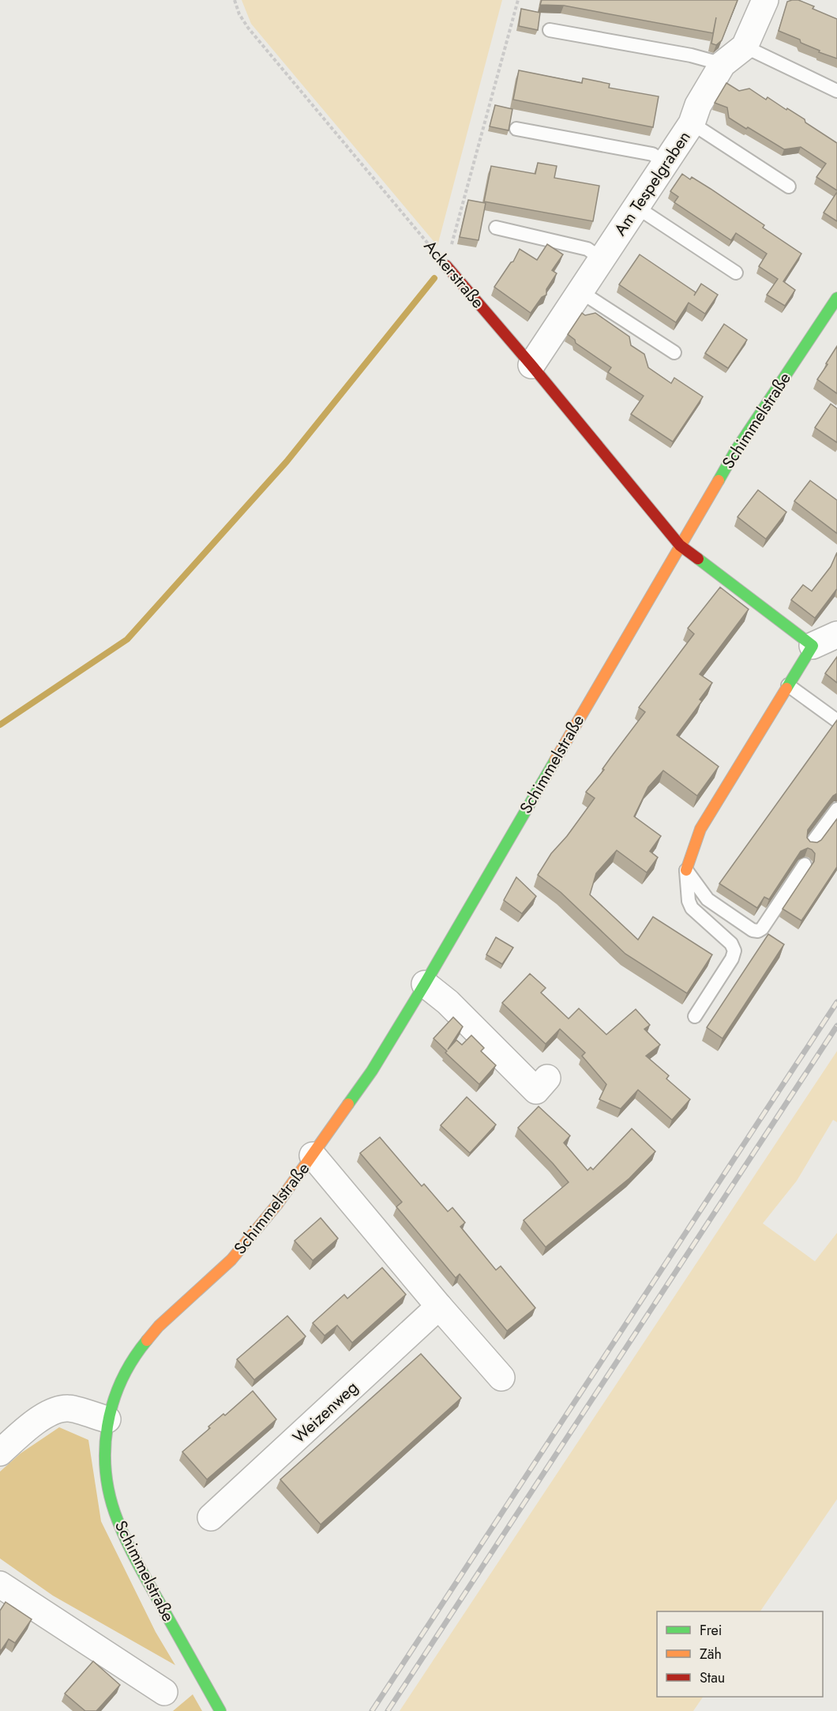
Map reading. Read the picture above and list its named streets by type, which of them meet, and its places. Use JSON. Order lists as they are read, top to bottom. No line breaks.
{"streets":{"street":["Am Tespelgraben","Ackerstraße","Schimmelstraße","Weizenweg"]},"crossings":[["Am Tespelgraben","Ackerstraße"],["Ackerstraße","Schimmelstraße"]],"legend":["Frei","Zäh","Stau"]}
